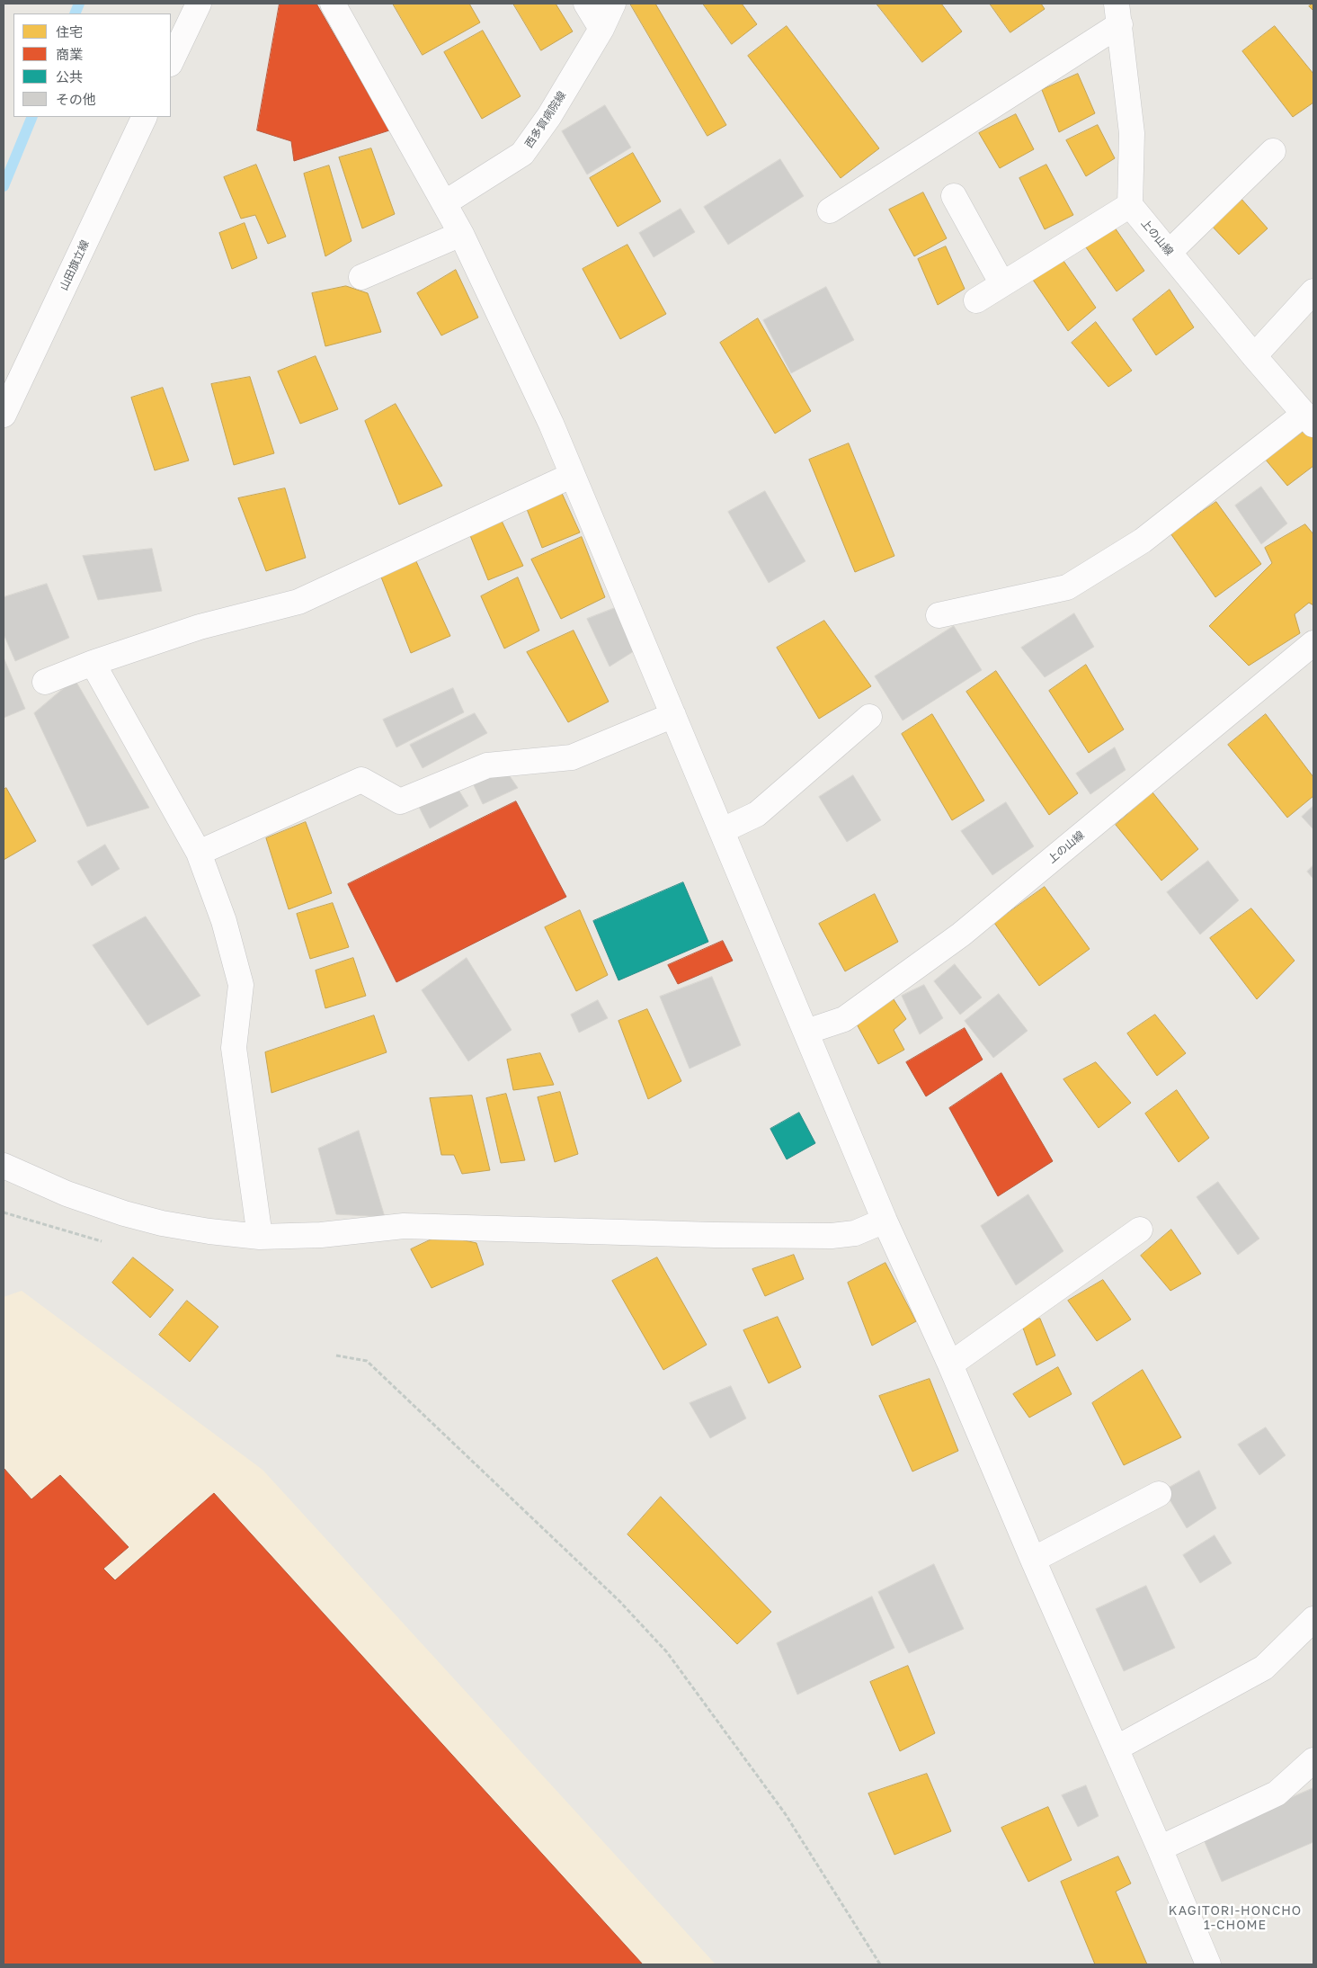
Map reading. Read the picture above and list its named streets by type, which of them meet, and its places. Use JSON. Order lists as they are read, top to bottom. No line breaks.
{"streets":{"street":["西多賀病院線","上の山線","山田旗立線"]},"districts":["KAGITORI-HONCHO 1-CHOME"],"legend":["住宅","商業","公共","その他"]}
